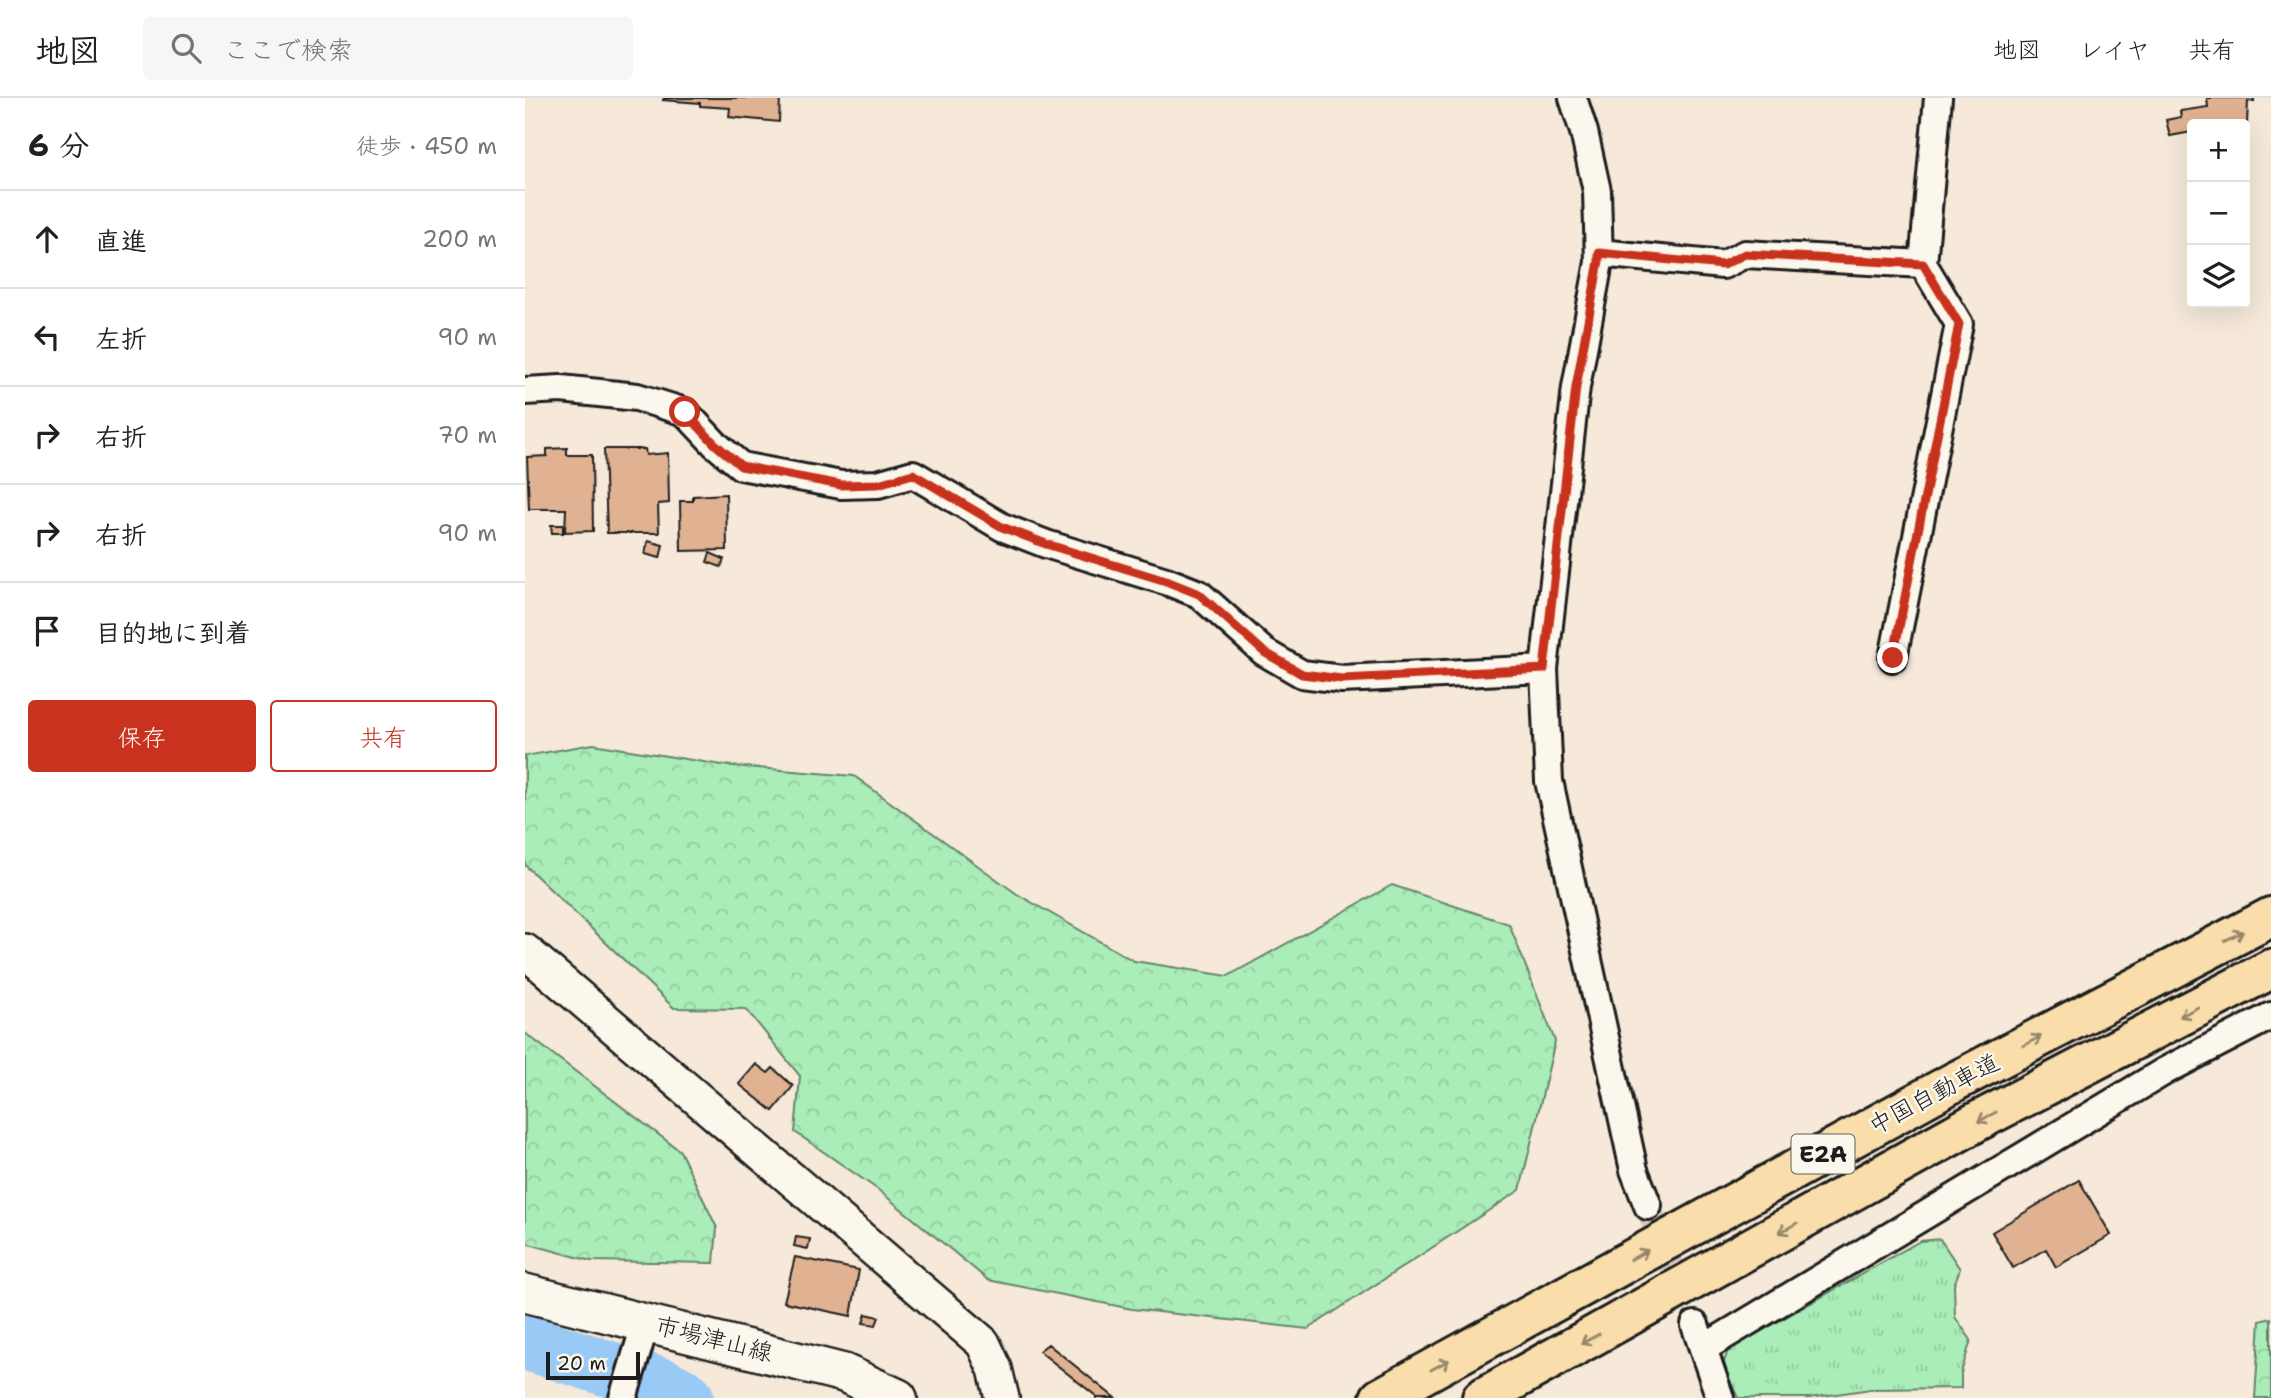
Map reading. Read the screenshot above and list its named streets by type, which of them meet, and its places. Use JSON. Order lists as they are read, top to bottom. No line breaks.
{"streets":{"highway":["中国自動車道","E2A"],"main road":["市場津山線"]},"scale_bar":"20 m","page":{"header":"地図","search":"ここで検索","nav":["地図","レイヤ","共有"],"heading":["6 分","徒歩 · 450 m"],"map_buttons":["+","−"],"list":[["直進","200 m"],["左折","90 m"],["右折","70 m"],["右折","90 m"],"目的地に到着"],"buttons":["保存","共有"],"scale":"20 m"}}
